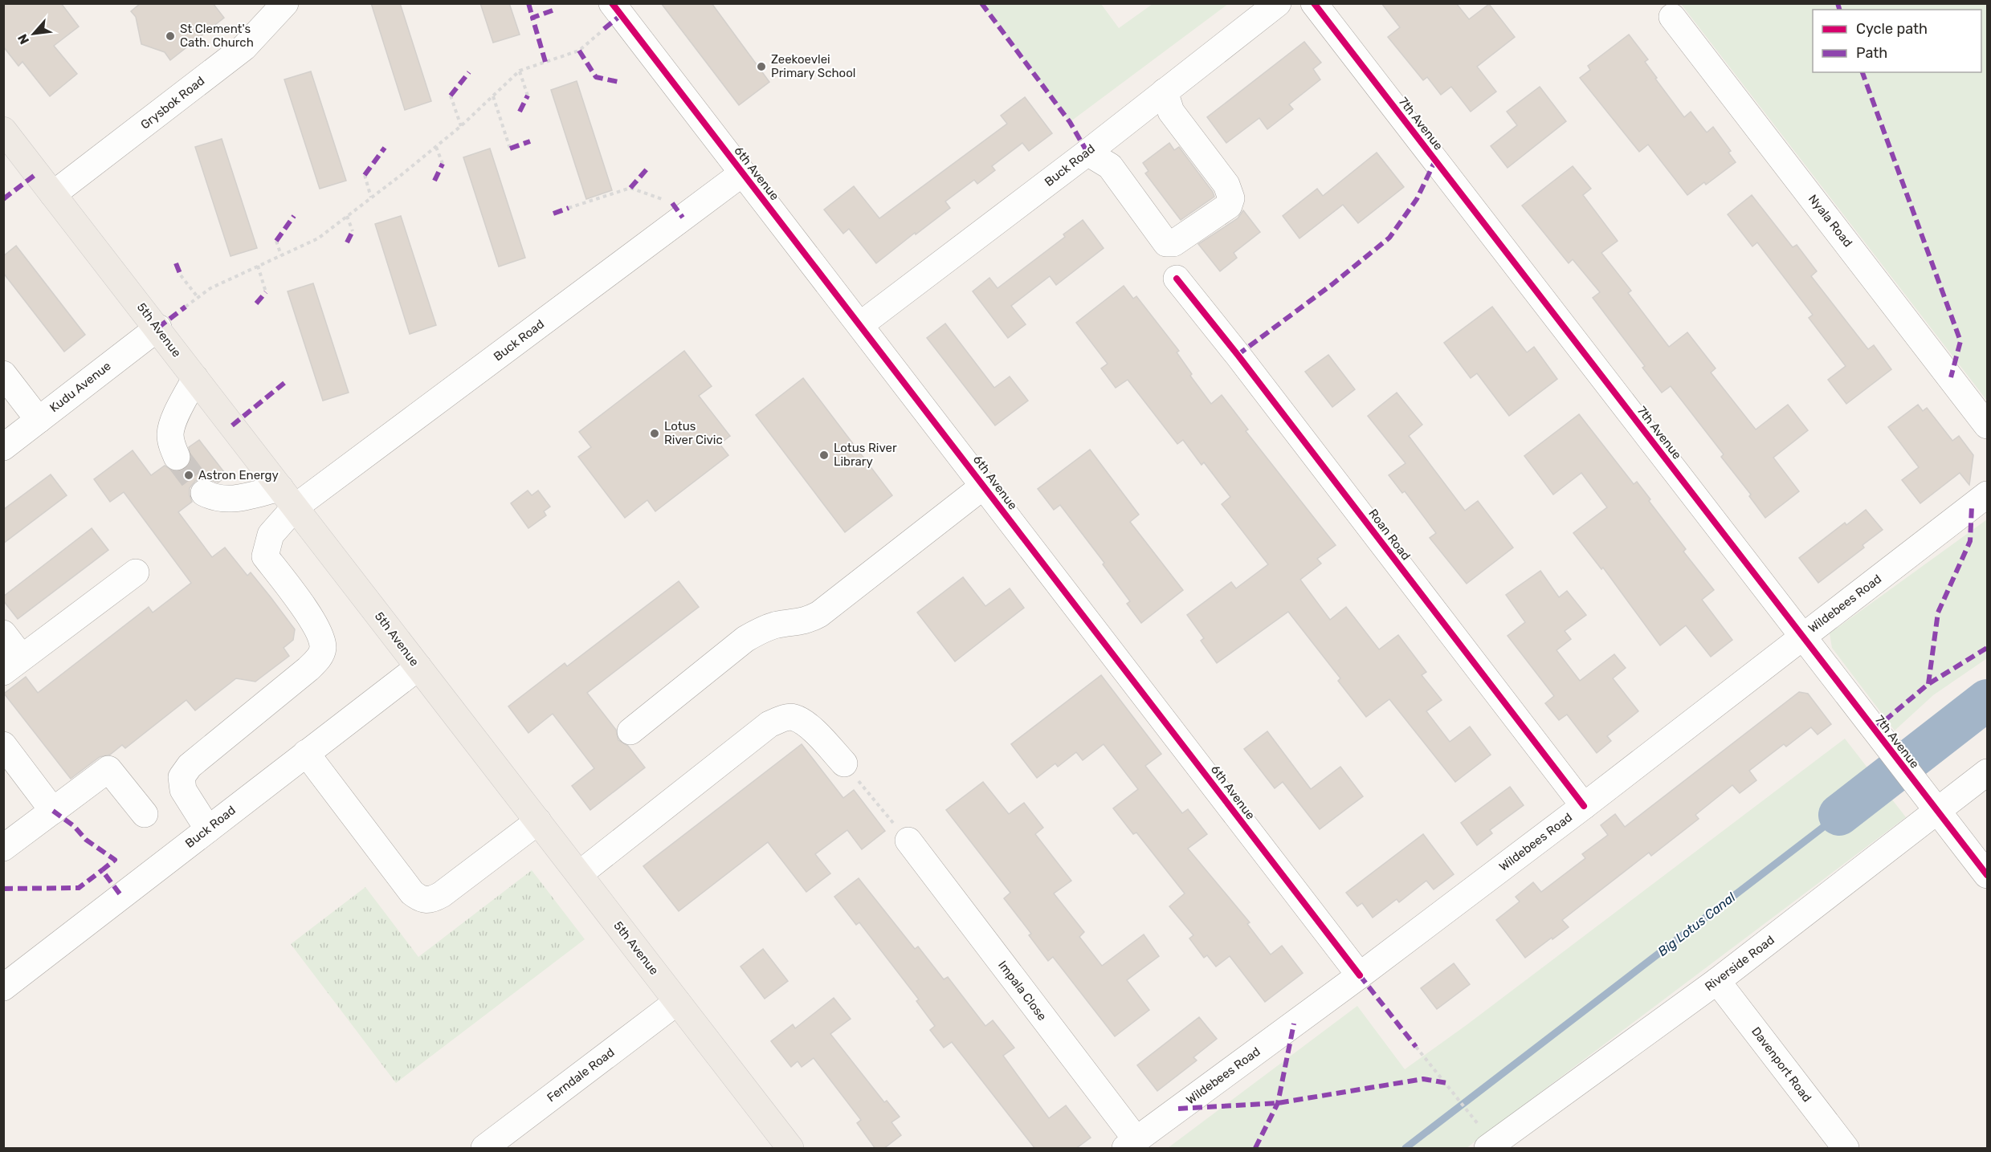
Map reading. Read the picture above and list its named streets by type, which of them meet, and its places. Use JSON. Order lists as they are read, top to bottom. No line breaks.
{"streets":{"main road":["5th Avenue"],"street":["Grysbok Road","7th Avenue","Buck Road","6th Avenue","Nyala Road","Kudu Avenue","Roan Road","Wildebees Road","Riverside Road","Impala Close","Davenport Road","Ferndale Road"]},"crossings":[["Grysbok Road","5th Avenue"],["7th Avenue","Wildebees Road"],["7th Avenue","Riverside Road"],["Buck Road","6th Avenue"],["Buck Road","5th Avenue"],["6th Avenue","Wildebees Road"],["5th Avenue","Kudu Avenue"],["5th Avenue","Ferndale Road"],["Roan Road","Wildebees Road"],["Wildebees Road","Impala Close"],["Riverside Road","Davenport Road"]],"water":["Big Lotus Canal"],"places":["St Clement's Cath. Church","Zeekoevlei Primary School","Lotus River Civic","Lotus River Library","Astron Energy"],"legend":["Cycle path","Path"],"north":"bottom left"}
